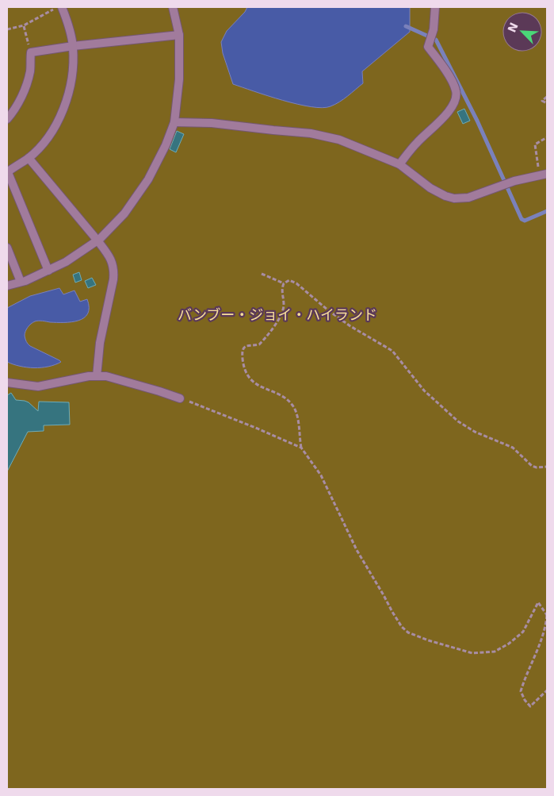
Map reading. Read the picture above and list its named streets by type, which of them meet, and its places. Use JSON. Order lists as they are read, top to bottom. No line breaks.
{"parks":["バンブー・ジョイ・ハイランド"],"north":"top left"}
